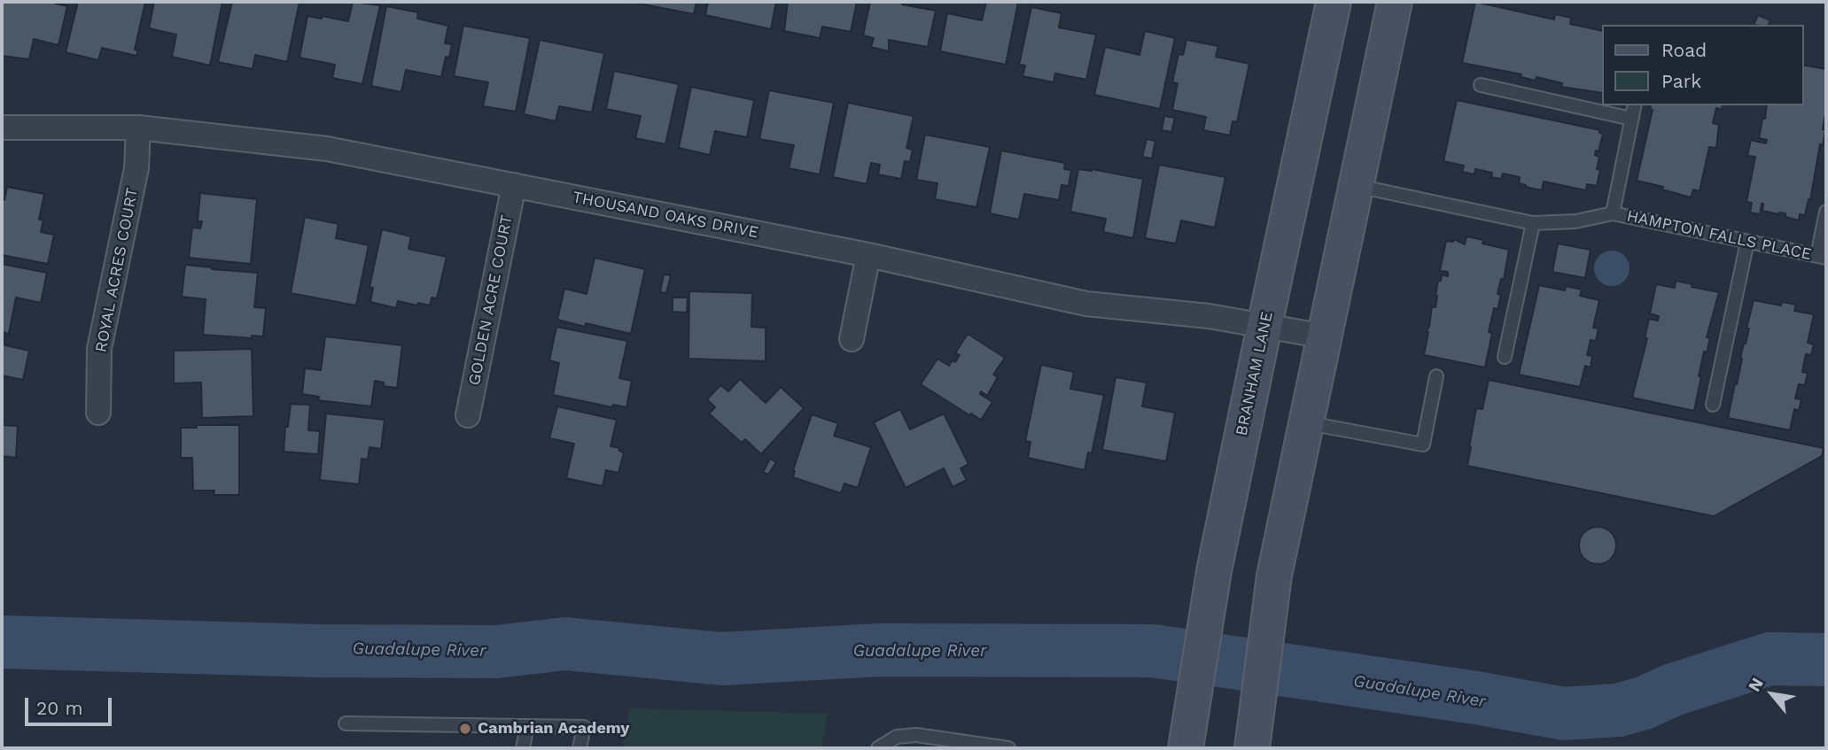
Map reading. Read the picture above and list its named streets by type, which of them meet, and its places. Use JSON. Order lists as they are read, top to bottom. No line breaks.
{"streets":{"main road":["BRANHAM LANE"],"street":["THOUSAND OAKS DRIVE","ROYAL ACRES COURT","GOLDEN ACRE COURT"],"lane":["HAMPTON FALLS PLACE"]},"crossings":[["THOUSAND OAKS DRIVE","ROYAL ACRES COURT"],["THOUSAND OAKS DRIVE","GOLDEN ACRE COURT"],["THOUSAND OAKS DRIVE","BRANHAM LANE"]],"water":["Guadalupe River"],"places":["Cambrian Academy"],"legend":["Road","Park"],"scale_bar":"20 m","north":"top left"}
